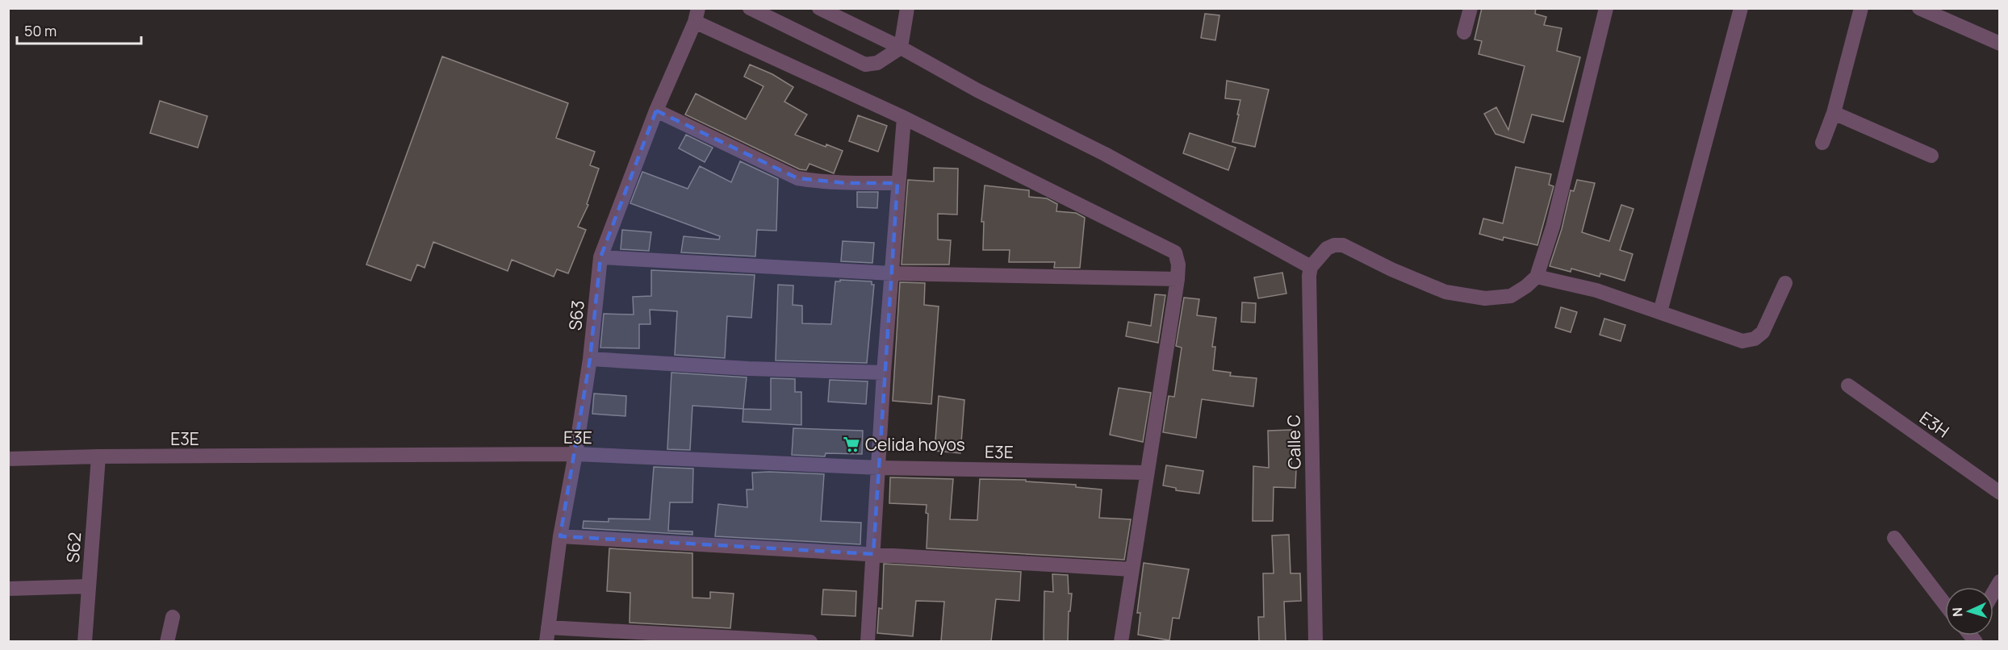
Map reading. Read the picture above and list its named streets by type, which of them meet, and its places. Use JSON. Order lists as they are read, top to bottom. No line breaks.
{"streets":{"street":["S63","E3H","E3E","Calle C","S62"]},"crossings":[["S63","E3E"],["E3E","S62"]],"places":{"supermarket":["Celida hoyos"]},"scale_bar":"50 m","north":"left"}
